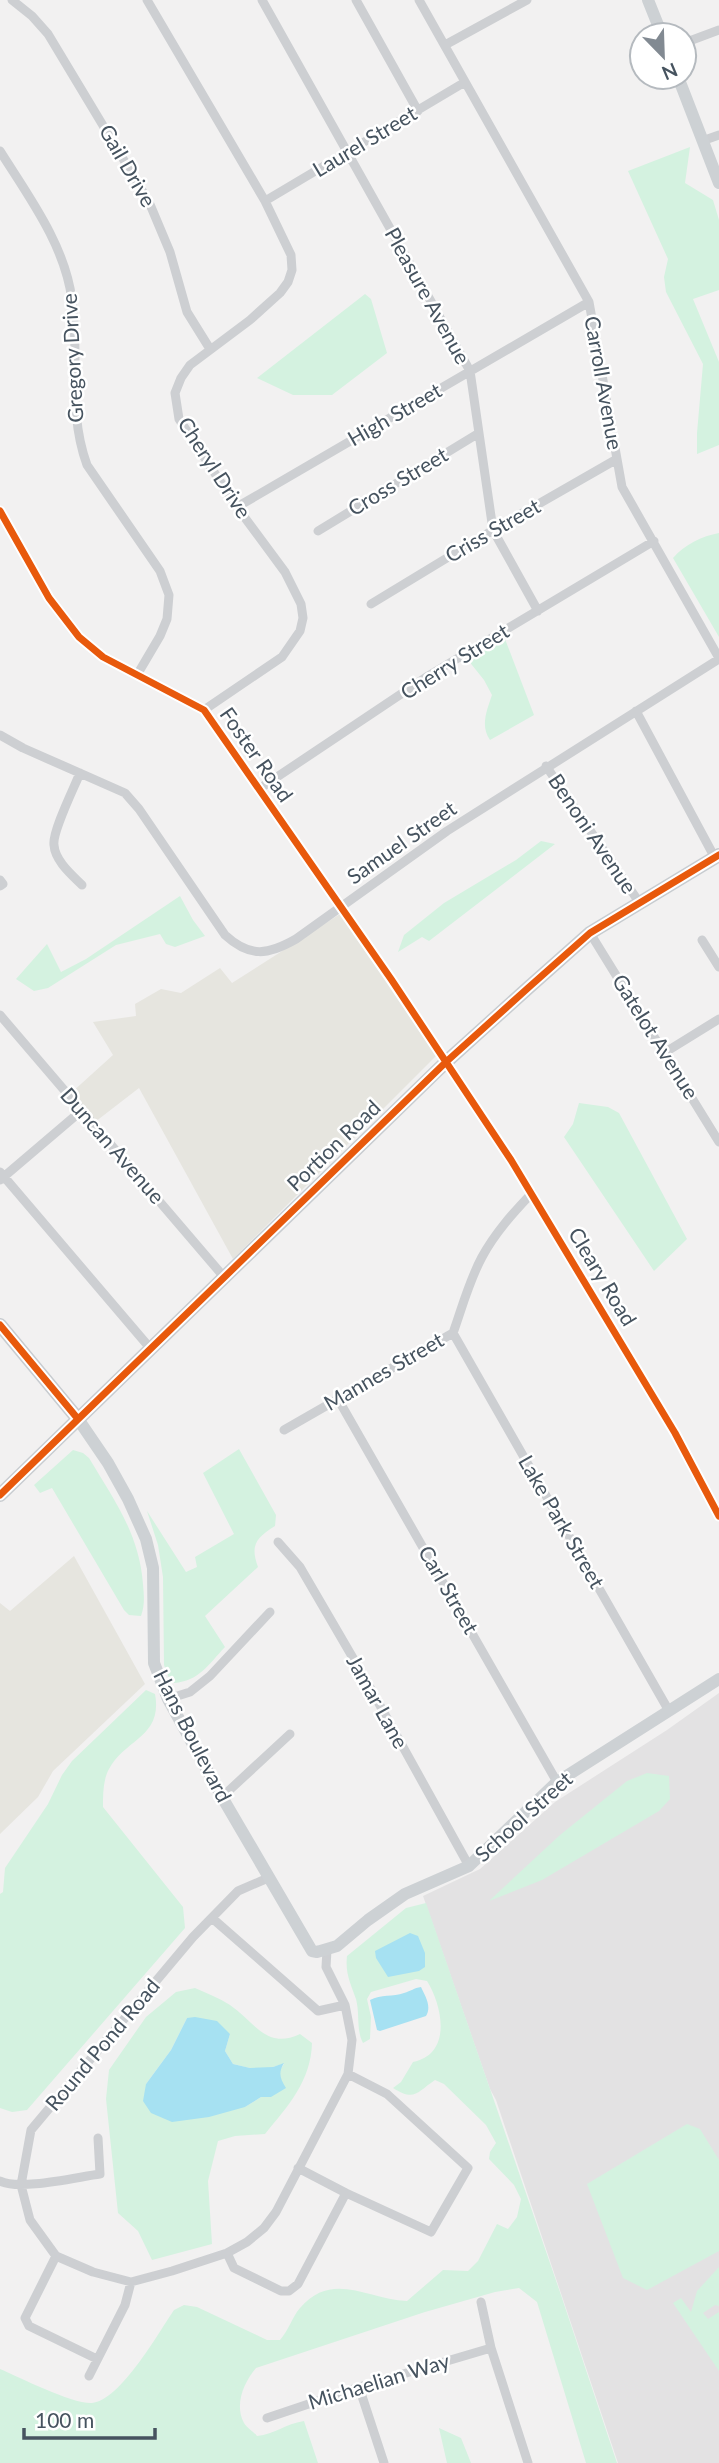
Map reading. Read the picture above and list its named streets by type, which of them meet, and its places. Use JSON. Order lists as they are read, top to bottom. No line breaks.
{"streets":{"main road":["Portion Road"],"street":["Laurel Street","Gail Drive","Pleasure Avenue","Gregory Drive","Carroll Avenue","High Street","Cheryl Drive","Cross Street","Criss Street","Cherry Street","Foster Road","Benoni Avenue","Samuel Street","Gatelot Avenue","Duncan Avenue","Cleary Road","Mannes Street","Lake Park Street","Carl Street","Jamar Lane","Hans Boulevard","School Street","Round Pond Road","Michaelian Way"]},"crossings":[["Laurel Street","Pleasure Avenue"],["Laurel Street","Carroll Avenue"],["Laurel Street","Cheryl Drive"],["Gail Drive","Cheryl Drive"],["Pleasure Avenue","High Street"],["Pleasure Avenue","Cross Street"],["Pleasure Avenue","Criss Street"],["Pleasure Avenue","Cherry Street"],["Gregory Drive","Foster Road"],["Carroll Avenue","High Street"],["Carroll Avenue","Criss Street"],["Carroll Avenue","Cherry Street"],["Carroll Avenue","Samuel Street"],["High Street","Cheryl Drive"],["Cheryl Drive","Foster Road"],["Cherry Street","Foster Road"],["Foster Road","Samuel Street"],["Foster Road","Portion Road"],["Foster Road","Cleary Road"],["Benoni Avenue","Samuel Street"],["Benoni Avenue","Portion Road"],["Gatelot Avenue","Portion Road"],["Duncan Avenue","Portion Road"],["Portion Road","Cleary Road"],["Portion Road","Hans Boulevard"],["Cleary Road","Mannes Street"],["Mannes Street","Lake Park Street"],["Mannes Street","Carl Street"],["Lake Park Street","School Street"],["Carl Street","School Street"],["Jamar Lane","School Street"],["Hans Boulevard","School Street"],["Hans Boulevard","Round Pond Road"]],"scale_bar":"100 m","north":"bottom right"}
